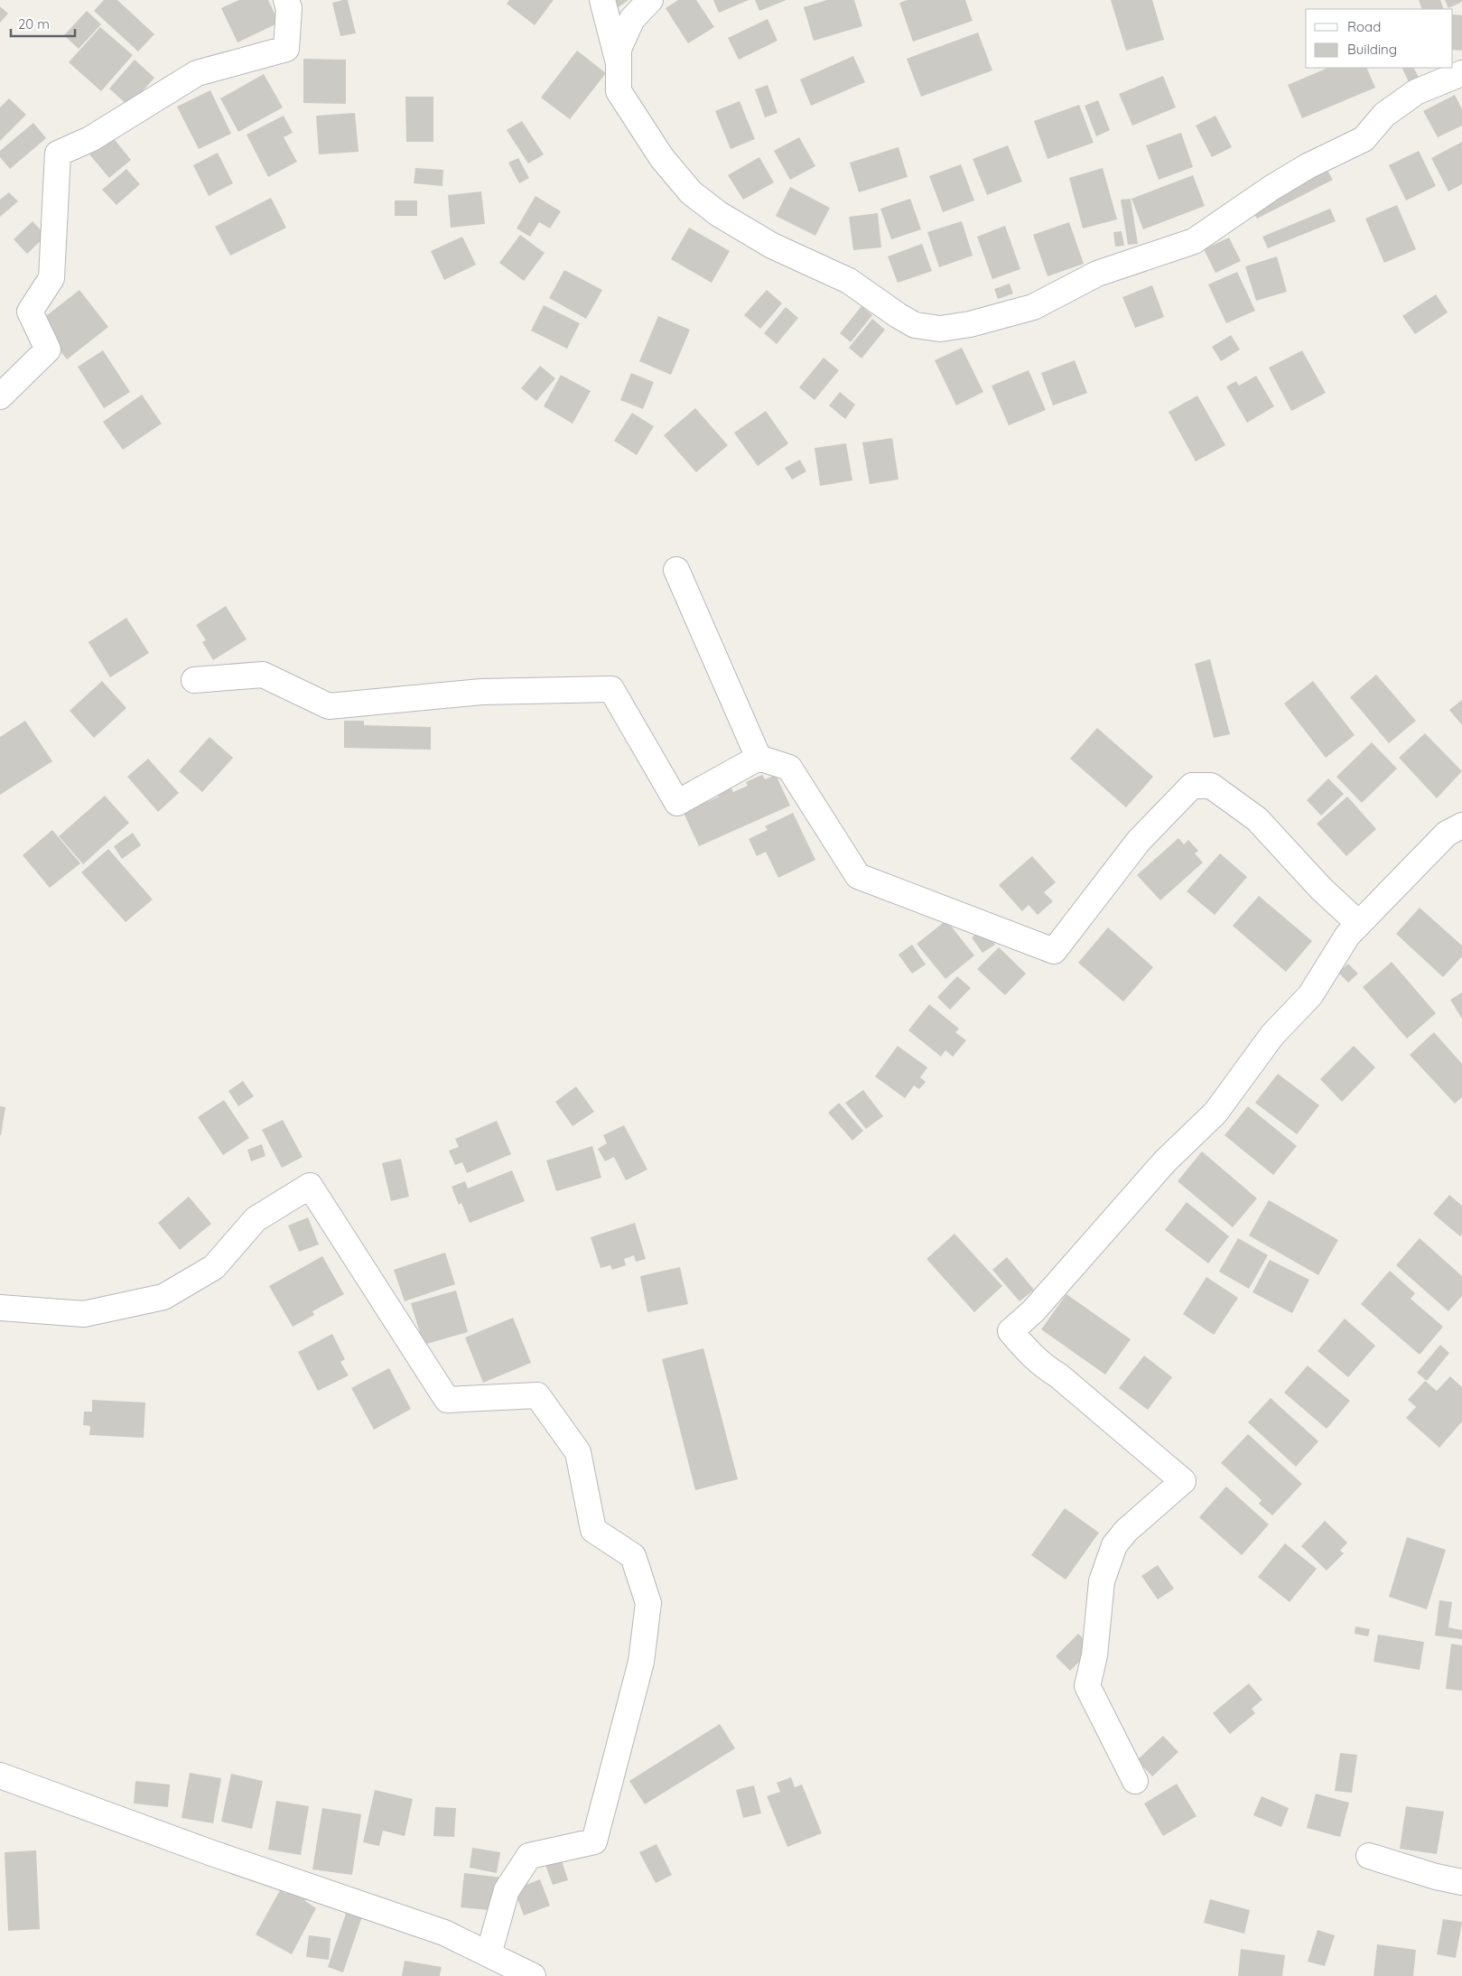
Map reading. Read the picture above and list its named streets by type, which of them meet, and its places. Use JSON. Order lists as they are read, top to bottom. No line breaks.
{"legend":["Road","Building"],"scale_bar":"20 m"}
